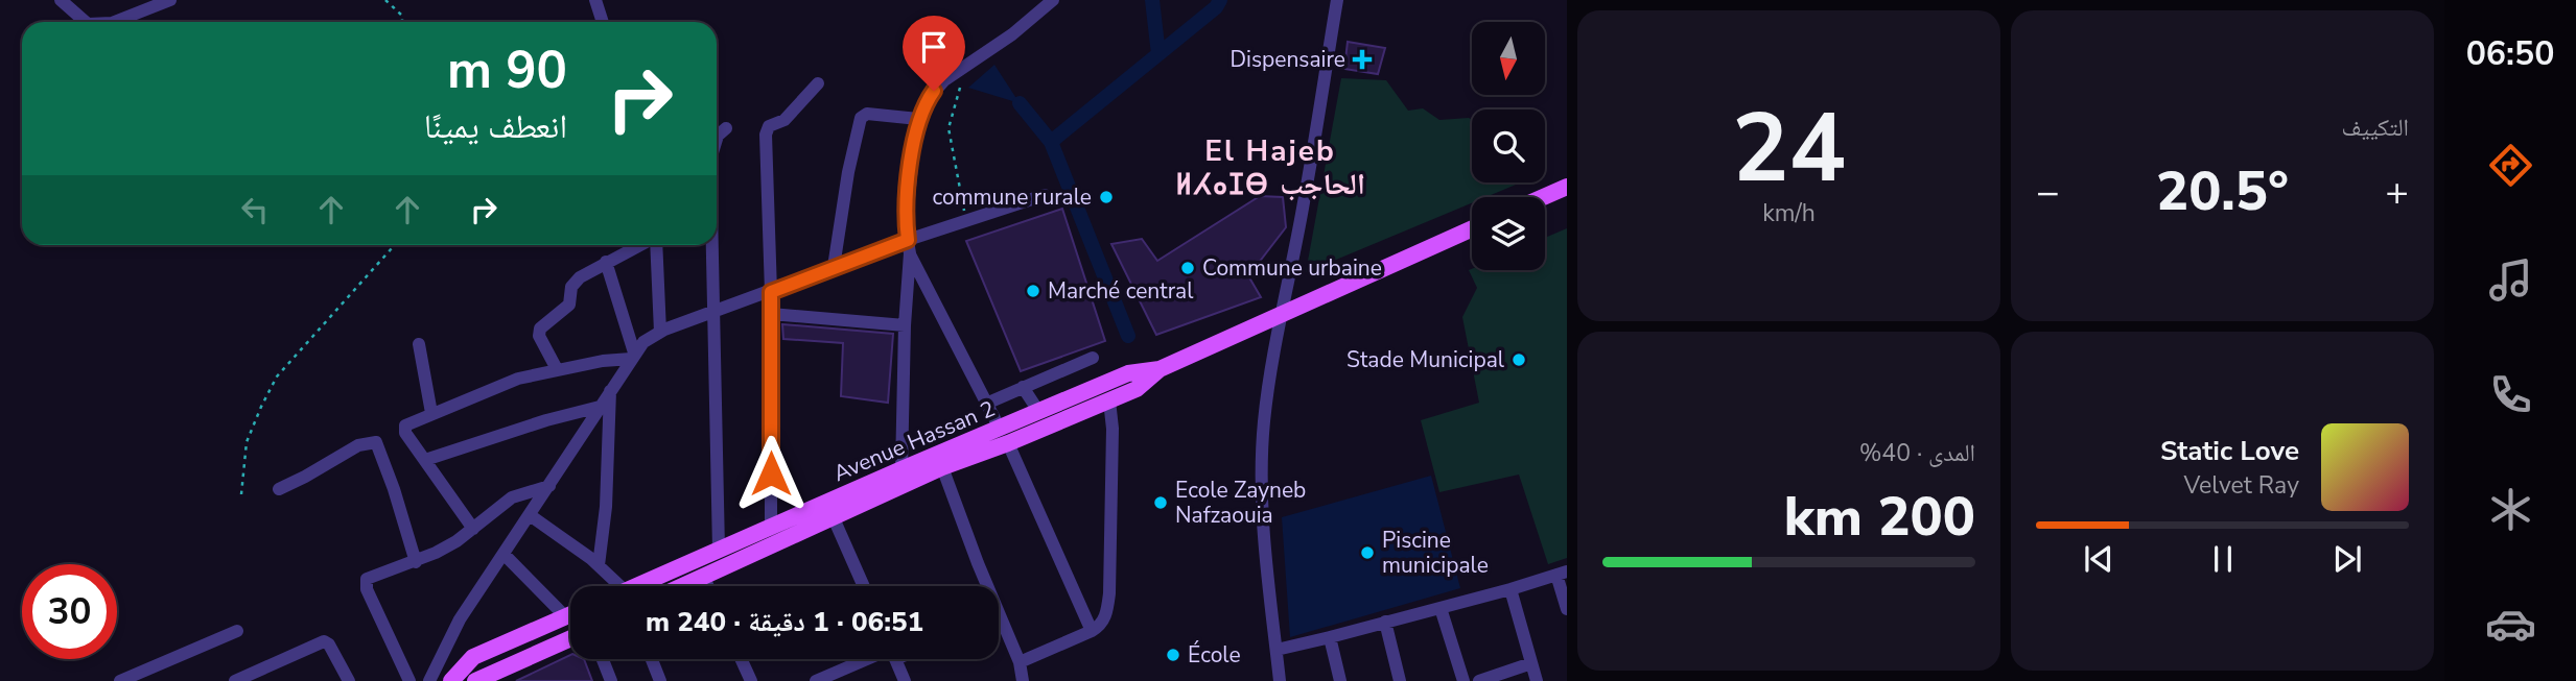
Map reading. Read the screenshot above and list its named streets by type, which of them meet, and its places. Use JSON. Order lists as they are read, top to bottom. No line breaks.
{"streets":{"main road":["Avenue Hassan 2"]},"districts":["El Hajeb ⵍⵃⴰⵊⴱ الحاجب"],"places":{"health":["Dispensaire"],"other":["commune rurale","Commune urbaine","Marché central","Stade Municipal","Ecole Zayneb Nafzaouia","Piscine municipale","École"]},"north":"bottom","page":{"tabs":"06:50","tile":["التكييف",["24","km/h"],["المدى · 40%","200 km"]],"turn":["90 m","انعطف يمينًا"],"heat":["−","20.5°","+"],"song":["Static Love","Velvet Ray"],"limit":"30","trip":"06:51 · 1 دقيقة · 240 m"}}
